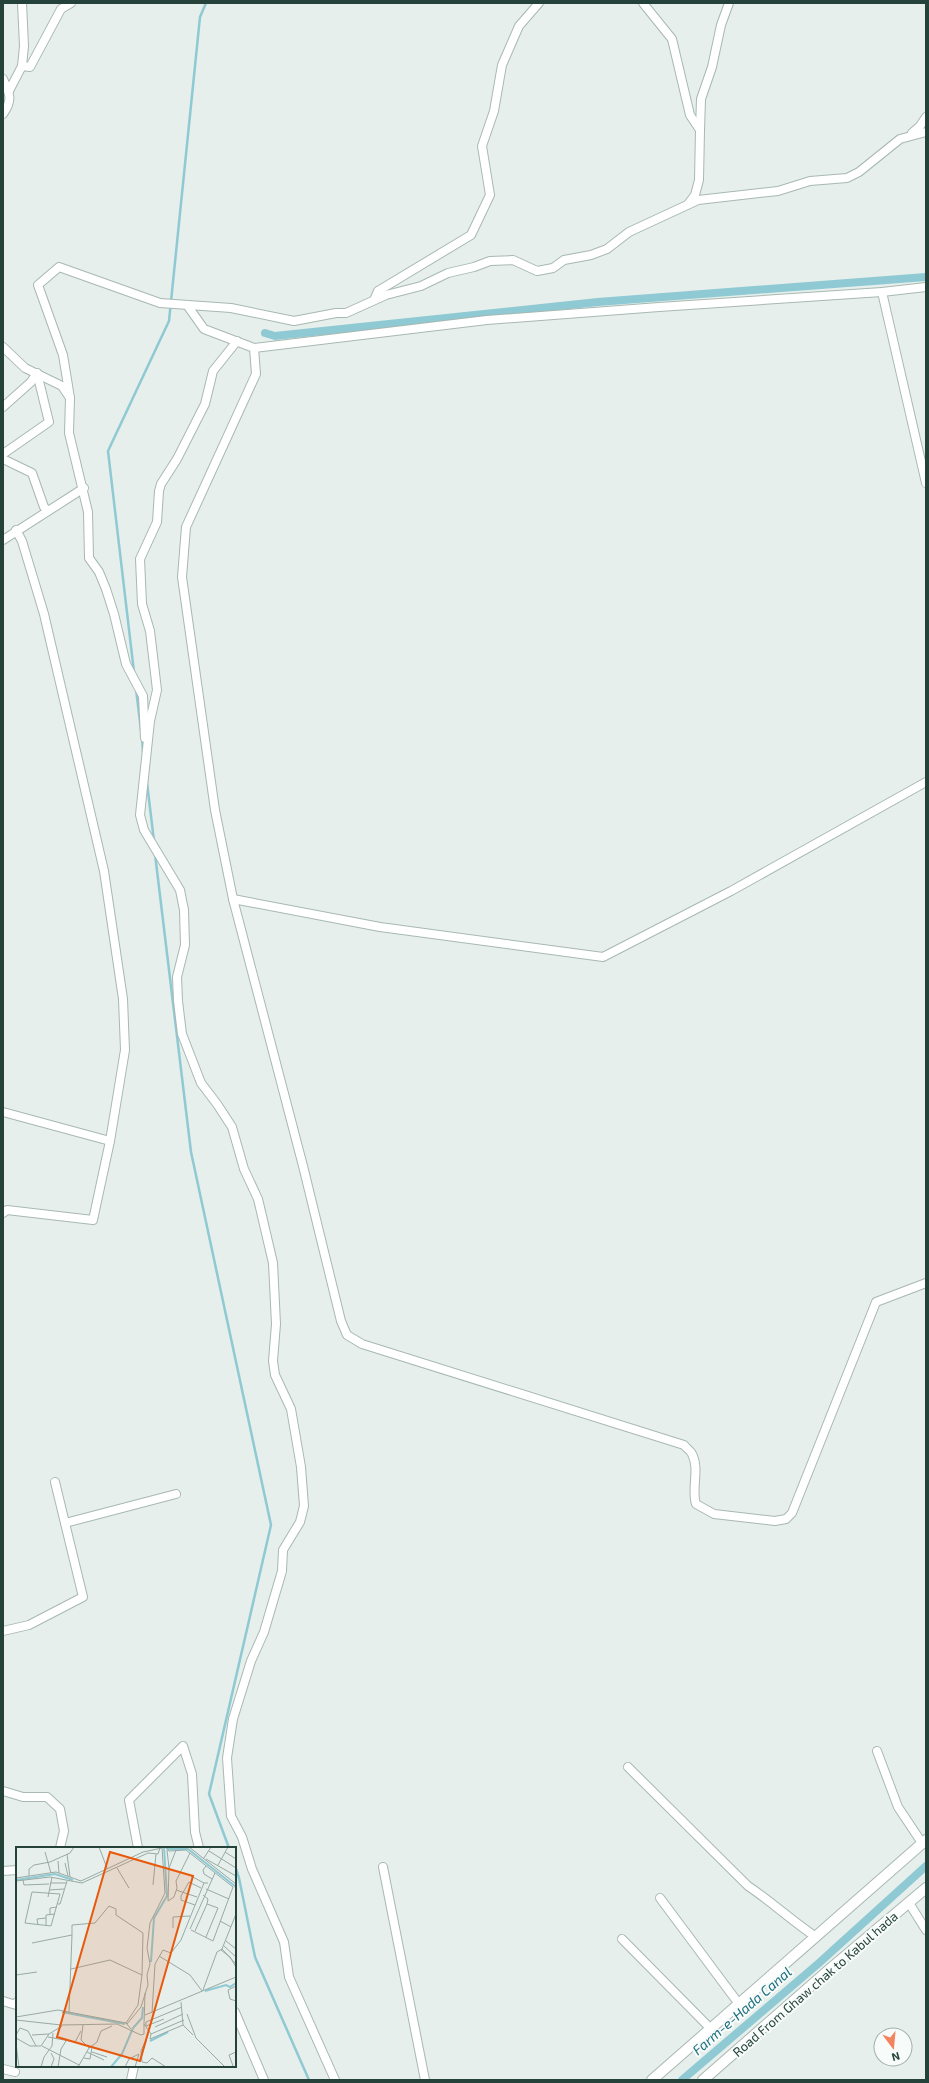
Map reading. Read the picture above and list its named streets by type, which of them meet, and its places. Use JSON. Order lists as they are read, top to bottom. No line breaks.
{"streets":{"street":["Road From Ghaw chak to Kabul hada"]},"water":["Farm-e-Hada Canal"],"north":"bottom"}
